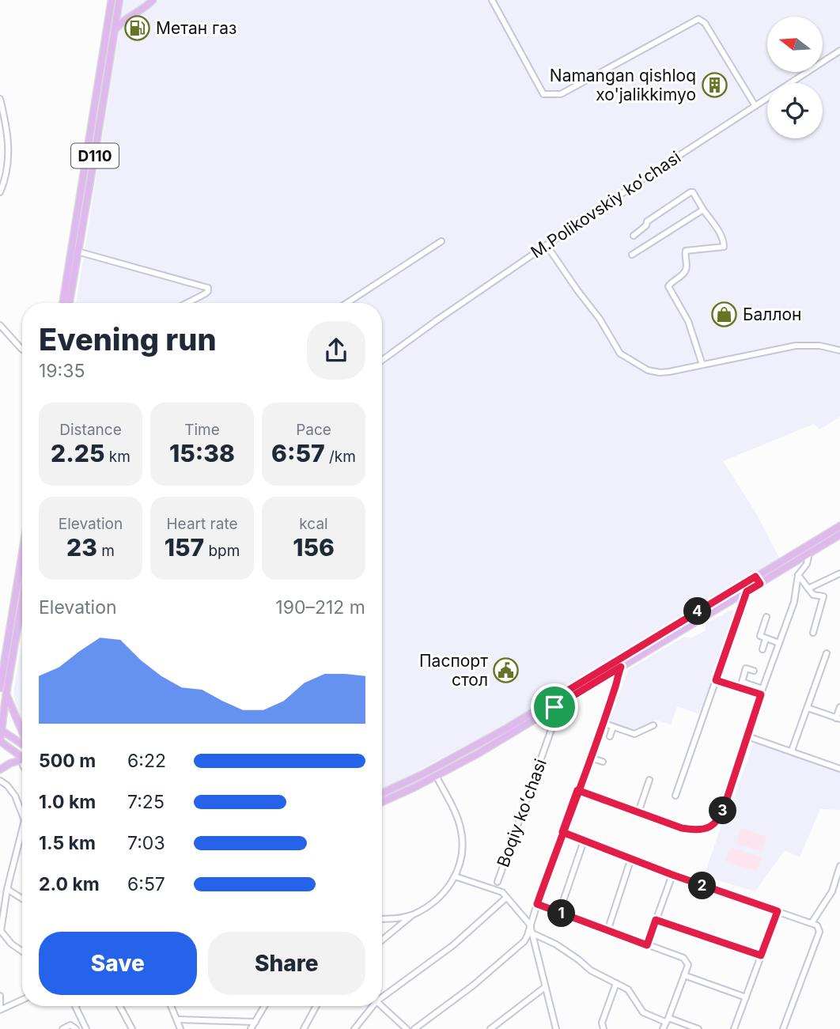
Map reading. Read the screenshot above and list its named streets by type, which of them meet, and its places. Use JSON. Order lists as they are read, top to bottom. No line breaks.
{"streets":{"main road":["D110"],"street":["M.Polikovskiy koʻchasi","Boqiy koʻchasi"]},"places":{"fuel station":["Метан газ"],"building":["Namangan qishloq xo'jalikkimyo"],"shop":["Баллон"],"public building":["Паспорт стол"]},"north":"left","page":{"heading":["Evening run","19:35"],"stats":[["Distance","2.25 km"],["Time","15:38"],["Pace","6:57 /km"],["Elevation","23 m"],["Heart rate","157 bpm"],["kcal","156"]],"chart":["Elevation","190–212 m"],"pins":["4","3","2","1"],"list":[{"name":"500 m","note":"6:22"},{"name":"1.0 km","note":"7:25"},{"name":"1.5 km","note":"7:03"},{"name":"2.0 km","note":"6:57"}],"buttons":["Save","Share"]}}
